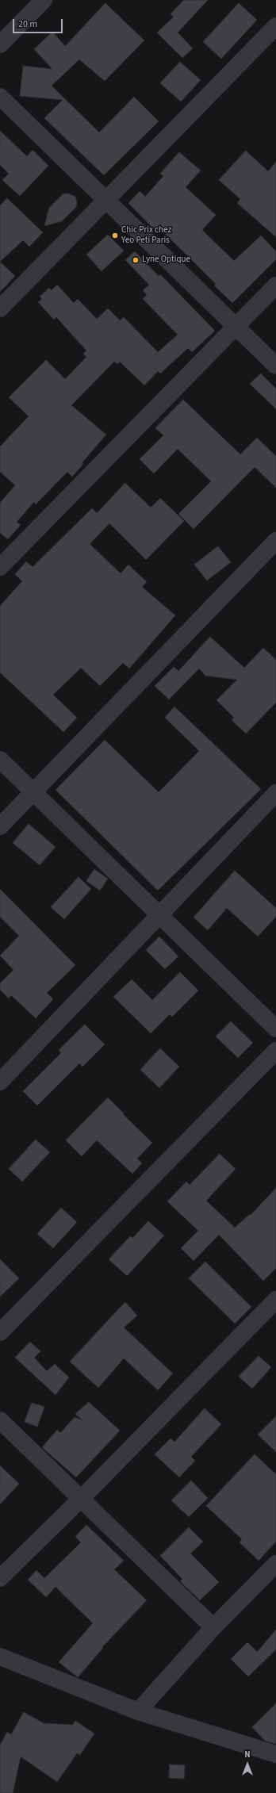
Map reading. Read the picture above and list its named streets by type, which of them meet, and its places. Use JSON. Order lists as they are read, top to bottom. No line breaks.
{"places":["Chic Prix chez Yeo Peti Paris","Lyne Optique"],"scale_bar":"20 m","north":"top"}
